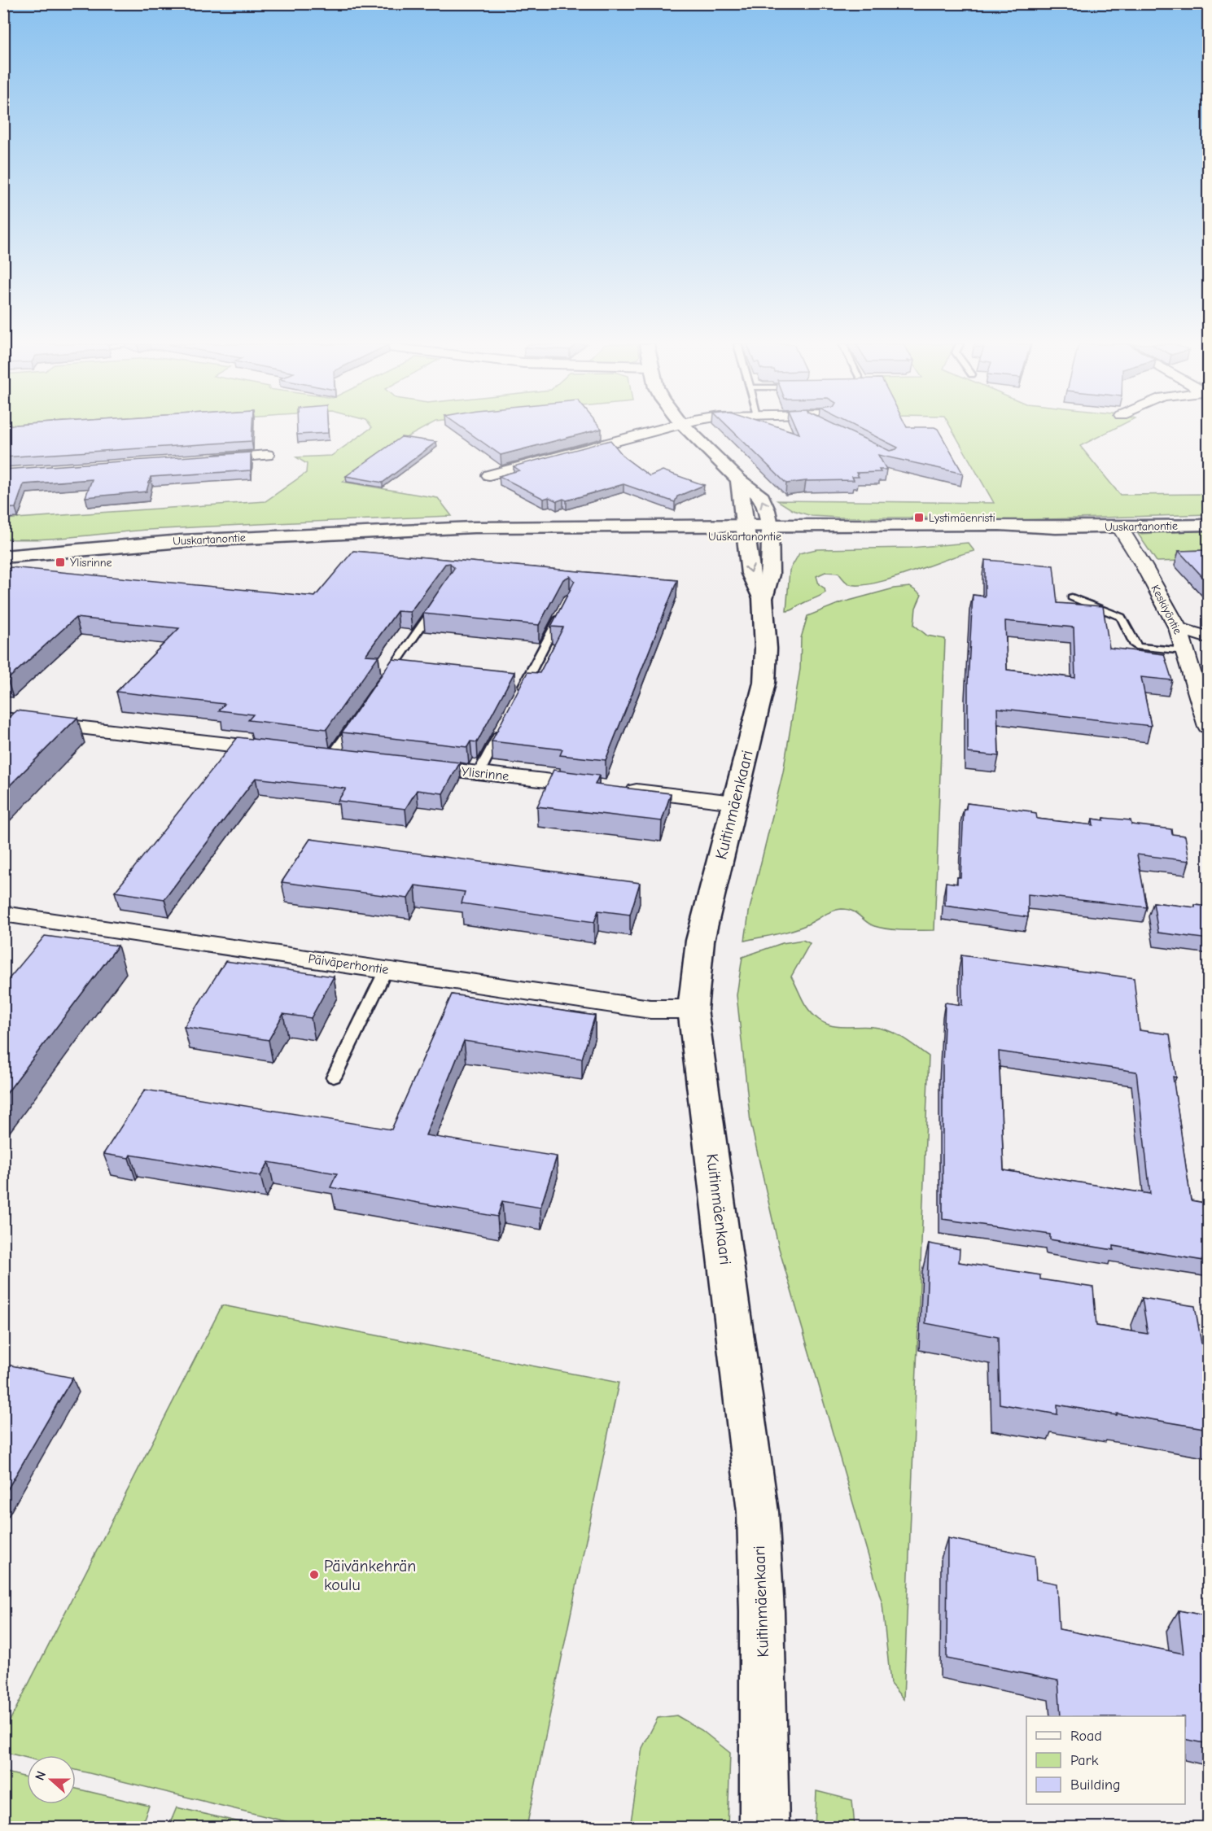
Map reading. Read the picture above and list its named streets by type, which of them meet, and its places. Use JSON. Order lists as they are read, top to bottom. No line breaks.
{"streets":{"street":["Uuskartanontie","Keskiyöntie","Ylisrinne","Kuitinmäenkaari","Päiväperhontie"]},"crossings":[["Uuskartanontie","Keskiyöntie"],["Uuskartanontie","Kuitinmäenkaari"],["Ylisrinne","Kuitinmäenkaari"],["Kuitinmäenkaari","Päiväperhontie"]],"places":{"transit":["Lystimäenristi","Ylisrinne"],"other":["Päivänkehrän koulu"]},"legend":["Road","Park","Building"],"north":"left"}
